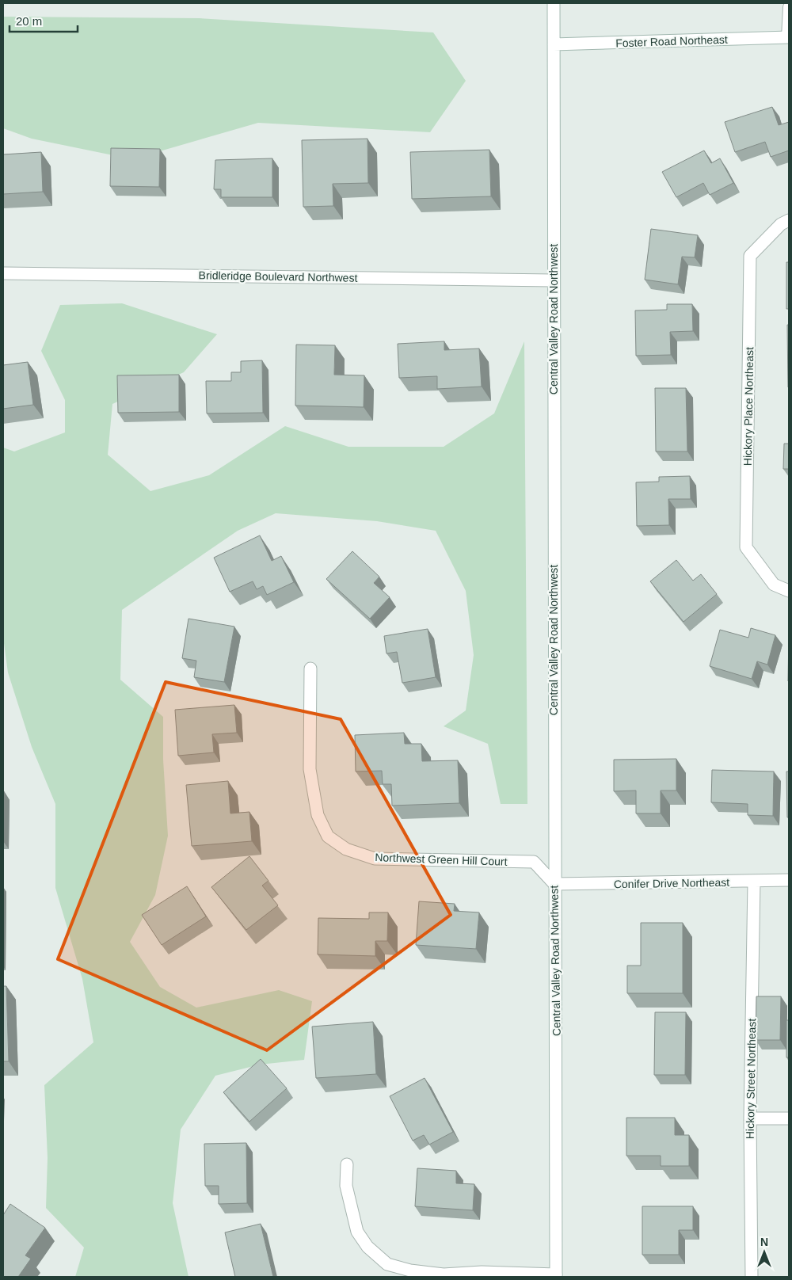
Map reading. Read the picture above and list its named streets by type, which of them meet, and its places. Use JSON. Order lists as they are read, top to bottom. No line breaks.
{"streets":{"street":["Foster Road Northeast","Bridleridge Boulevard Northwest","Central Valley Road Northwest","Hickory Place Northeast","Northwest Green Hill Court","Conifer Drive Northeast","Hickory Street Northeast"]},"crossings":[["Foster Road Northeast","Central Valley Road Northwest"],["Bridleridge Boulevard Northwest","Central Valley Road Northwest"],["Central Valley Road Northwest","Northwest Green Hill Court"],["Central Valley Road Northwest","Conifer Drive Northeast"],["Northwest Green Hill Court","Conifer Drive Northeast"],["Conifer Drive Northeast","Hickory Street Northeast"]],"scale_bar":"20 m","north":"top"}
